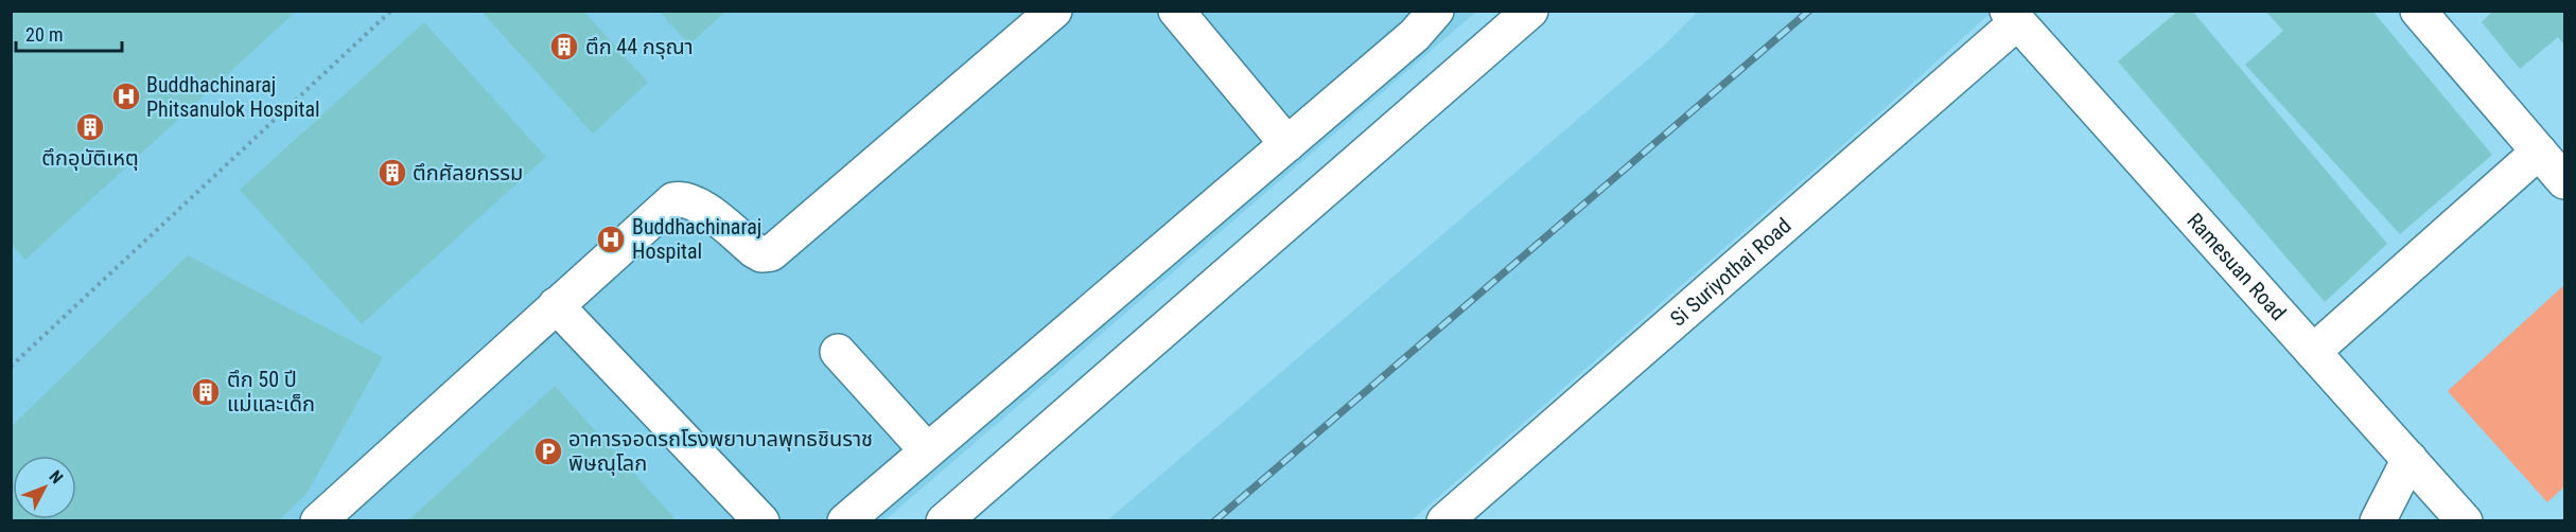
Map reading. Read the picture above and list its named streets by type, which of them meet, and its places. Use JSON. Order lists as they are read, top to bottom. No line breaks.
{"streets":{"street":["Ramesuan Road","Si Suriyothai Road"]},"crossings":[["Ramesuan Road","Si Suriyothai Road"]],"places":{"building":["ตึก 44 กรุณา","ตึกอุบัติเหตุ","ตึกศัลยกรรม","ตึก 50 ปี แม่และเด็ก"],"hospital":["Buddhachinaraj Phitsanulok Hospital","Buddhachinaraj Hospital"],"parking":["อาคารจอดรถโรงพยาบาลพุทธชินราช พิษณุโลก"]},"scale_bar":"20 m","north":"top right"}
